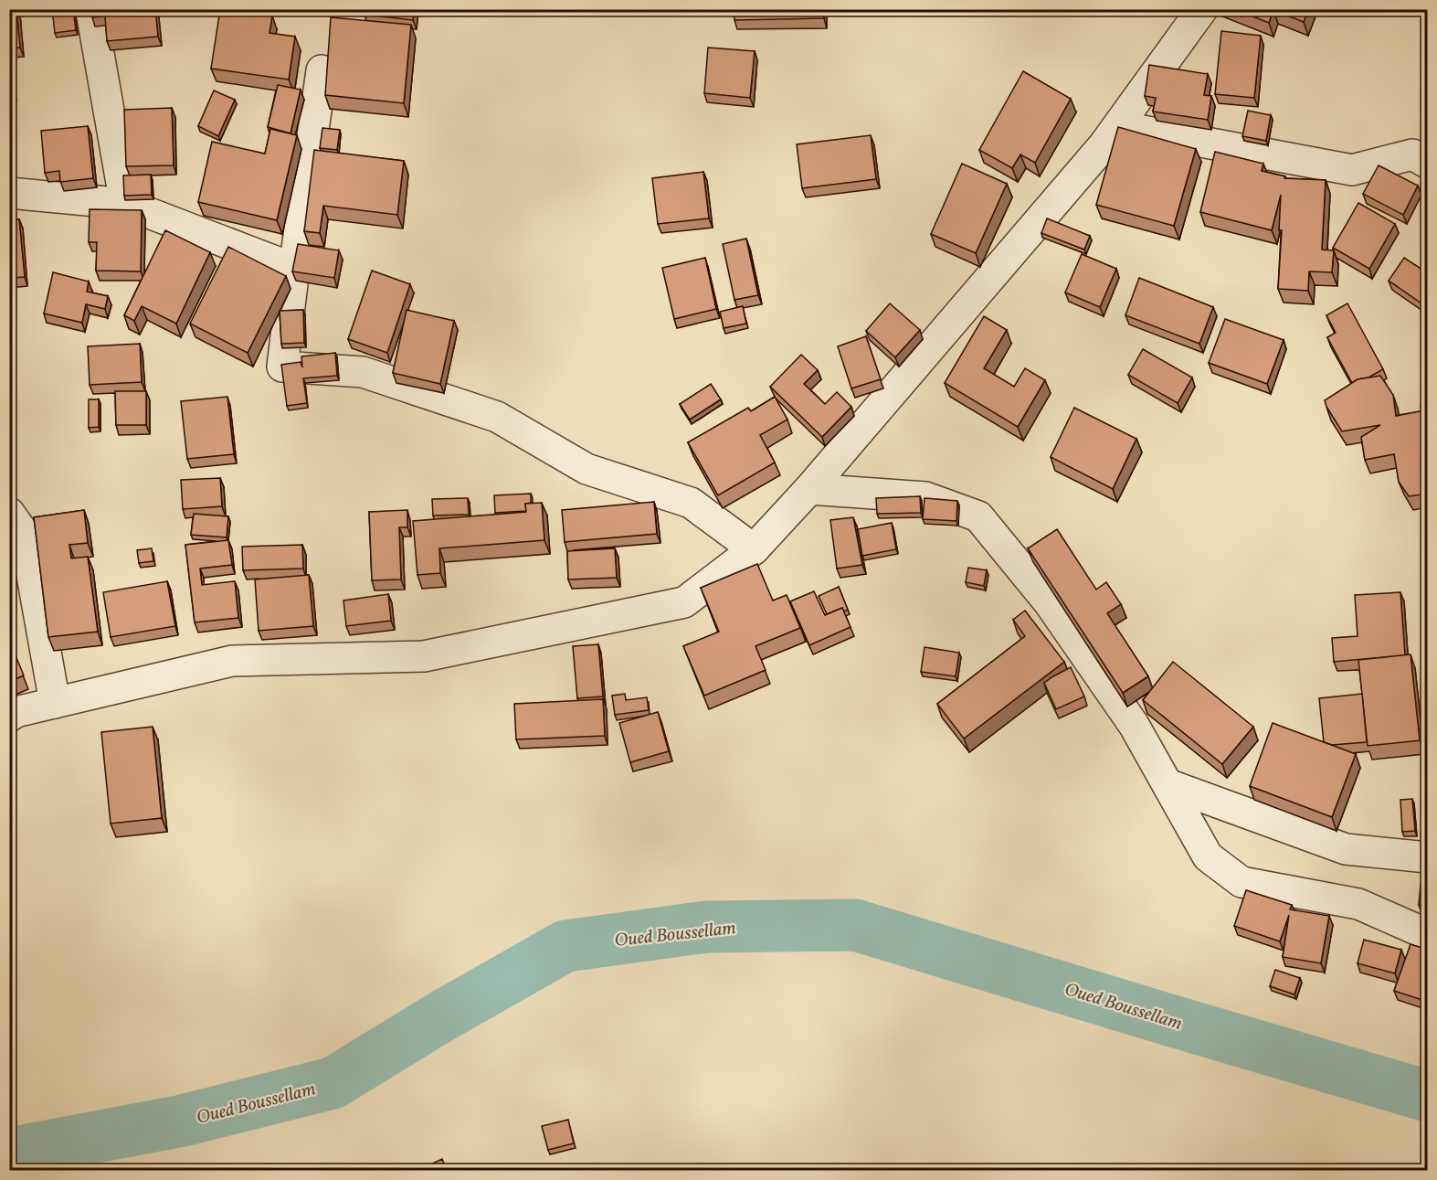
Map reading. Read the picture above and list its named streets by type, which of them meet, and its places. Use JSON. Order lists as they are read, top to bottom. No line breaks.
{"water":["Oued Boussellam"]}
